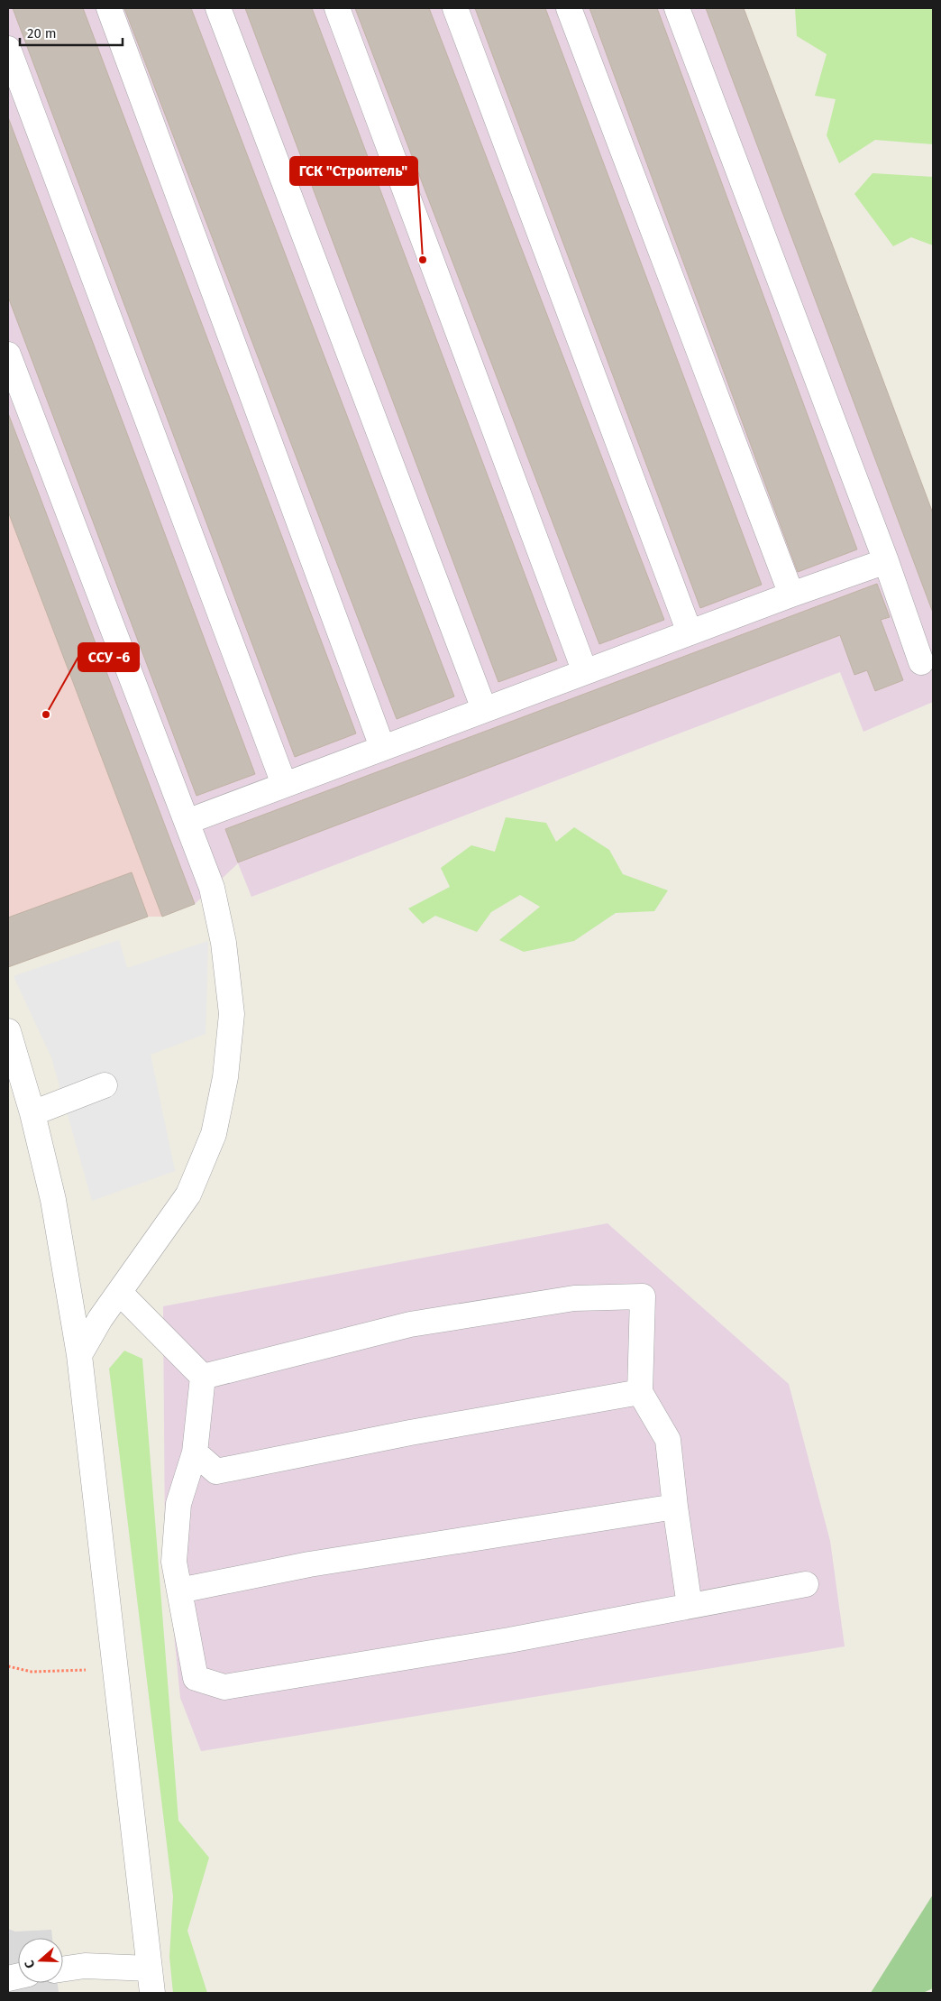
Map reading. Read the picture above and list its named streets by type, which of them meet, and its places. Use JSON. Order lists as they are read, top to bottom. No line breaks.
{"places":["ГСК \"Строитель\"","ССУ -6"],"scale_bar":"20 m","north":"left"}
